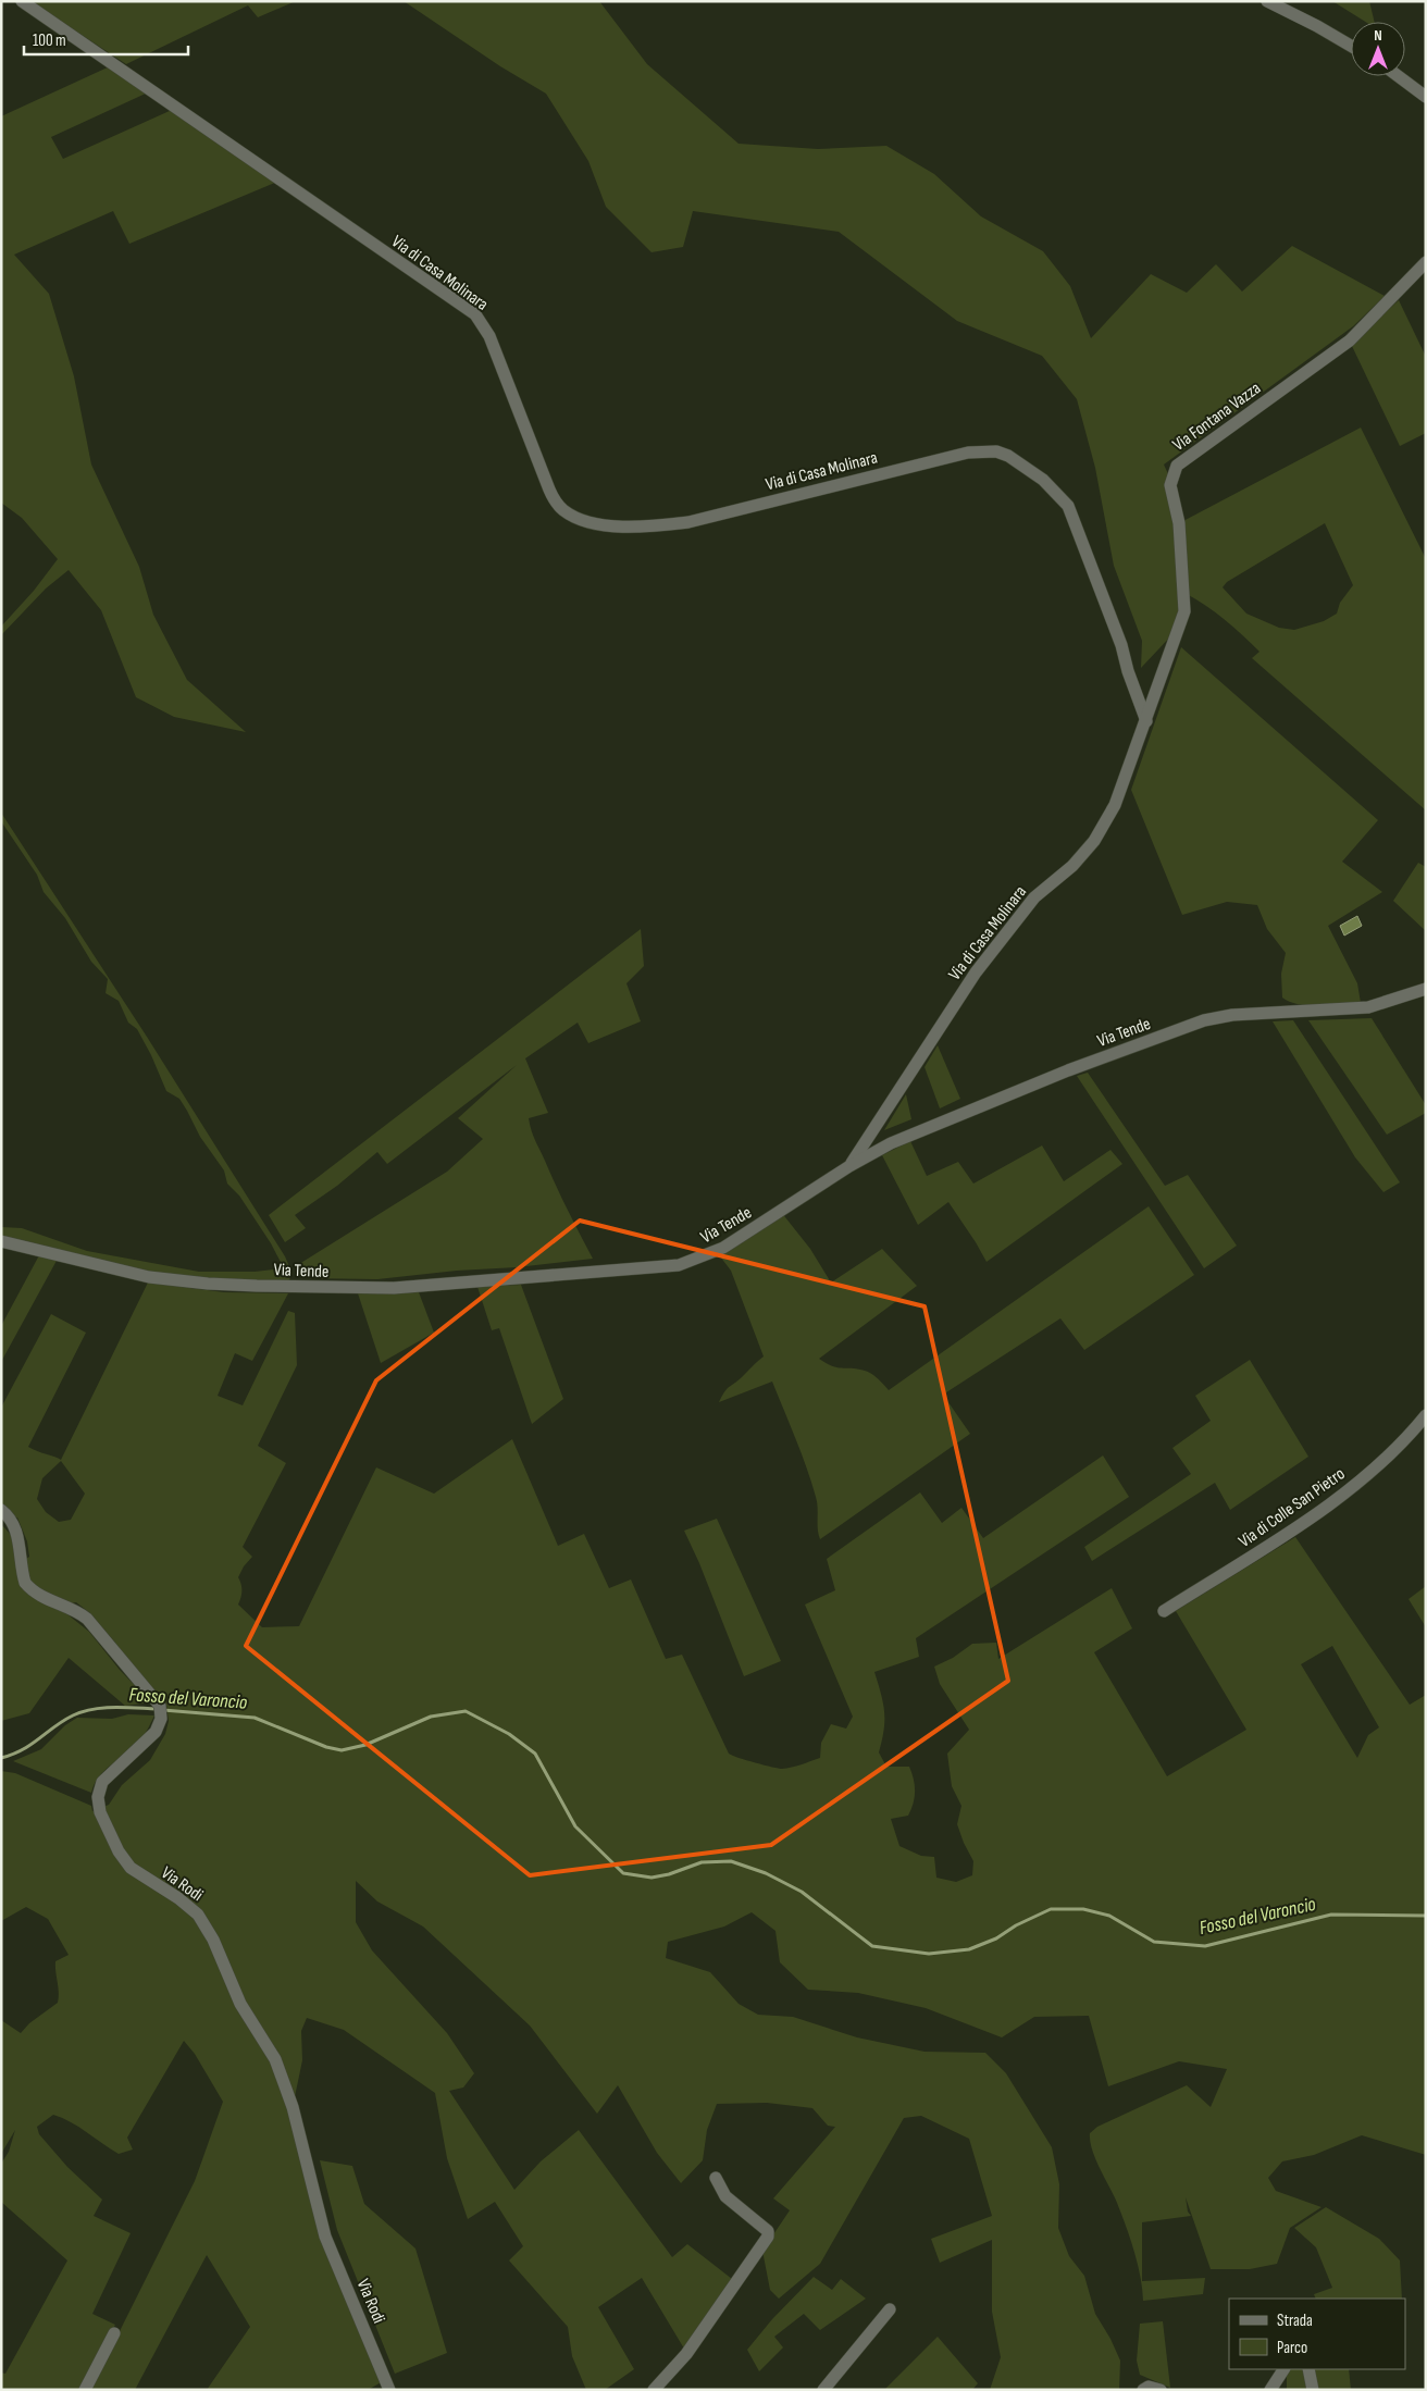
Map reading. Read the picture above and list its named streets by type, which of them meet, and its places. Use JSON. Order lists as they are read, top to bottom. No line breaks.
{"streets":{"street":["Via di Casa Molinara","Via Fontana Vazza","Via Tende","Via di Colle San Pietro","Via Rodi"]},"crossings":[["Via di Casa Molinara","Via Fontana Vazza"],["Via di Casa Molinara","Via Tende"]],"water":["Fosso del Varoncio"],"legend":["Strada","Parco"],"scale_bar":"100 m","north":"top"}
